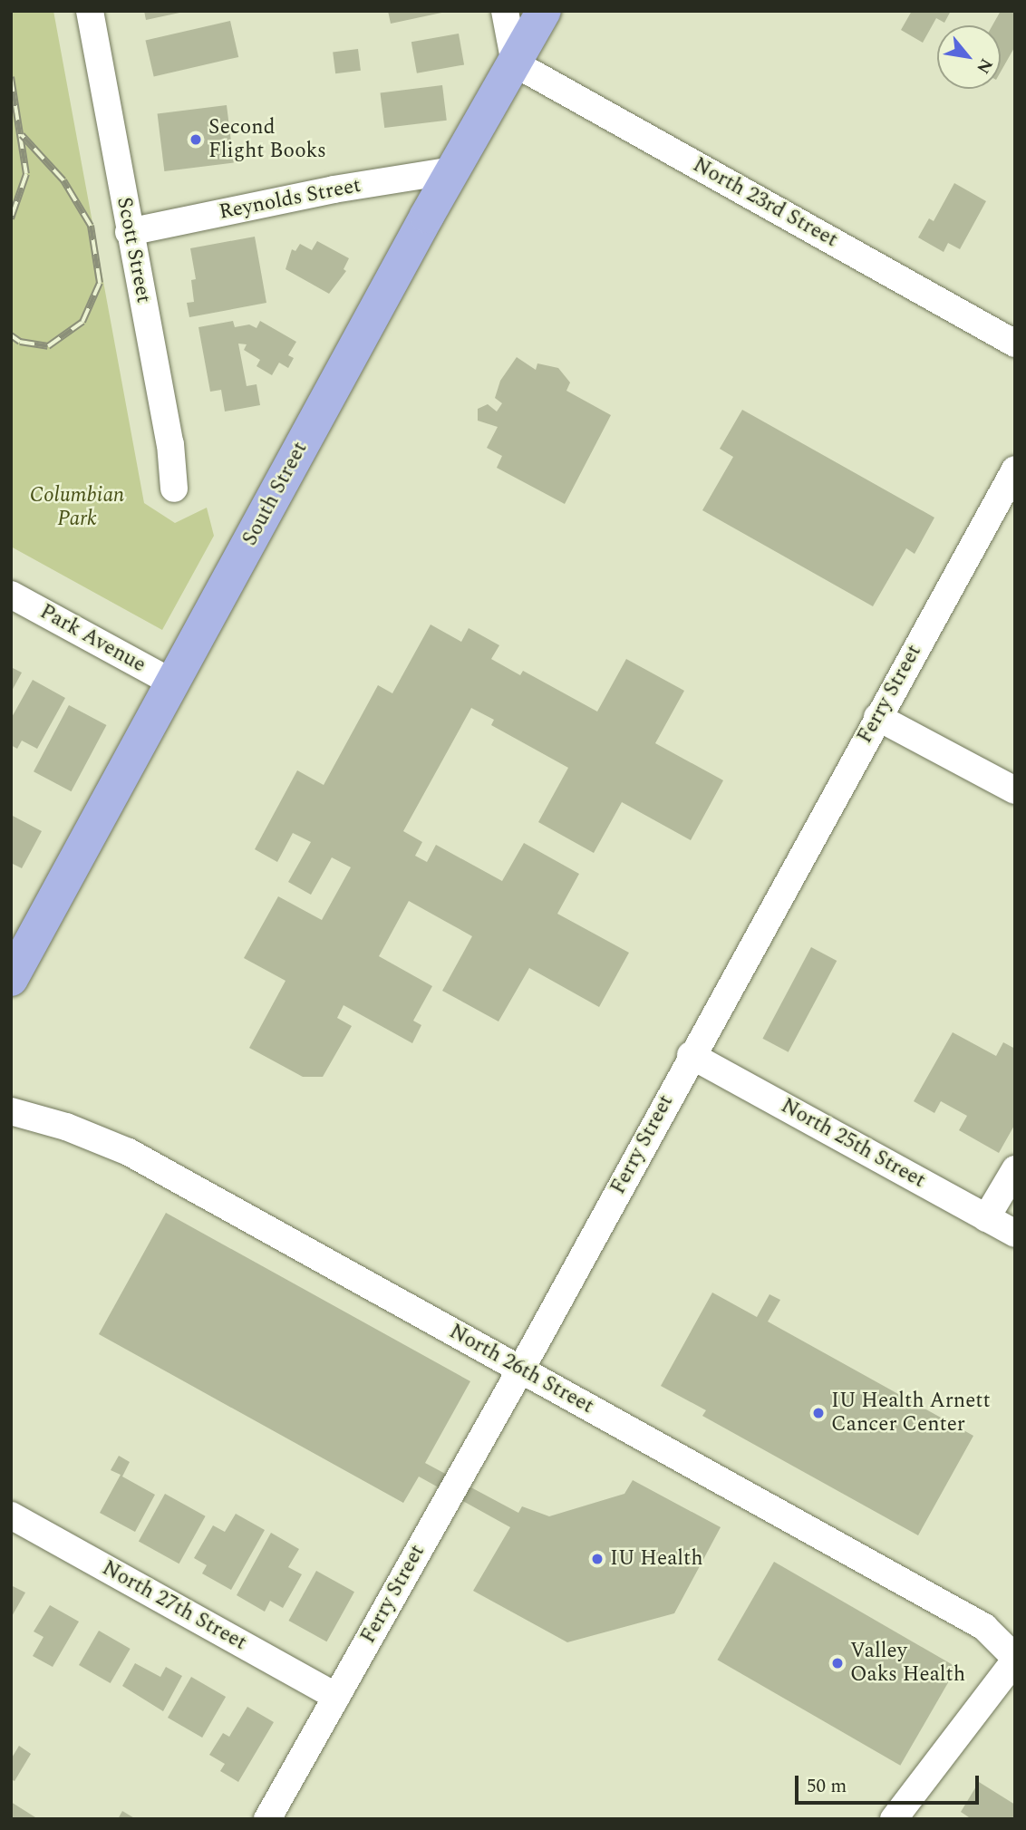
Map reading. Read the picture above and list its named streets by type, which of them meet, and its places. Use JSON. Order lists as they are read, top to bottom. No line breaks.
{"streets":{"main road":["South Street"],"street":["Reynolds Street","North 23rd Street","Scott Street","Park Avenue","Ferry Street","North 25th Street","North 26th Street","North 27th Street"]},"crossings":[["Reynolds Street","Scott Street"],["Reynolds Street","South Street"],["North 23rd Street","South Street"],["South Street","Park Avenue"],["Ferry Street","North 25th Street"],["Ferry Street","North 26th Street"],["Ferry Street","North 27th Street"]],"parks":["Columbian Park"],"places":["Second Flight Books","IU Health Arnett Cancer Center","IU Health","Valley Oaks Health"],"scale_bar":"50 m","north":"bottom right"}
